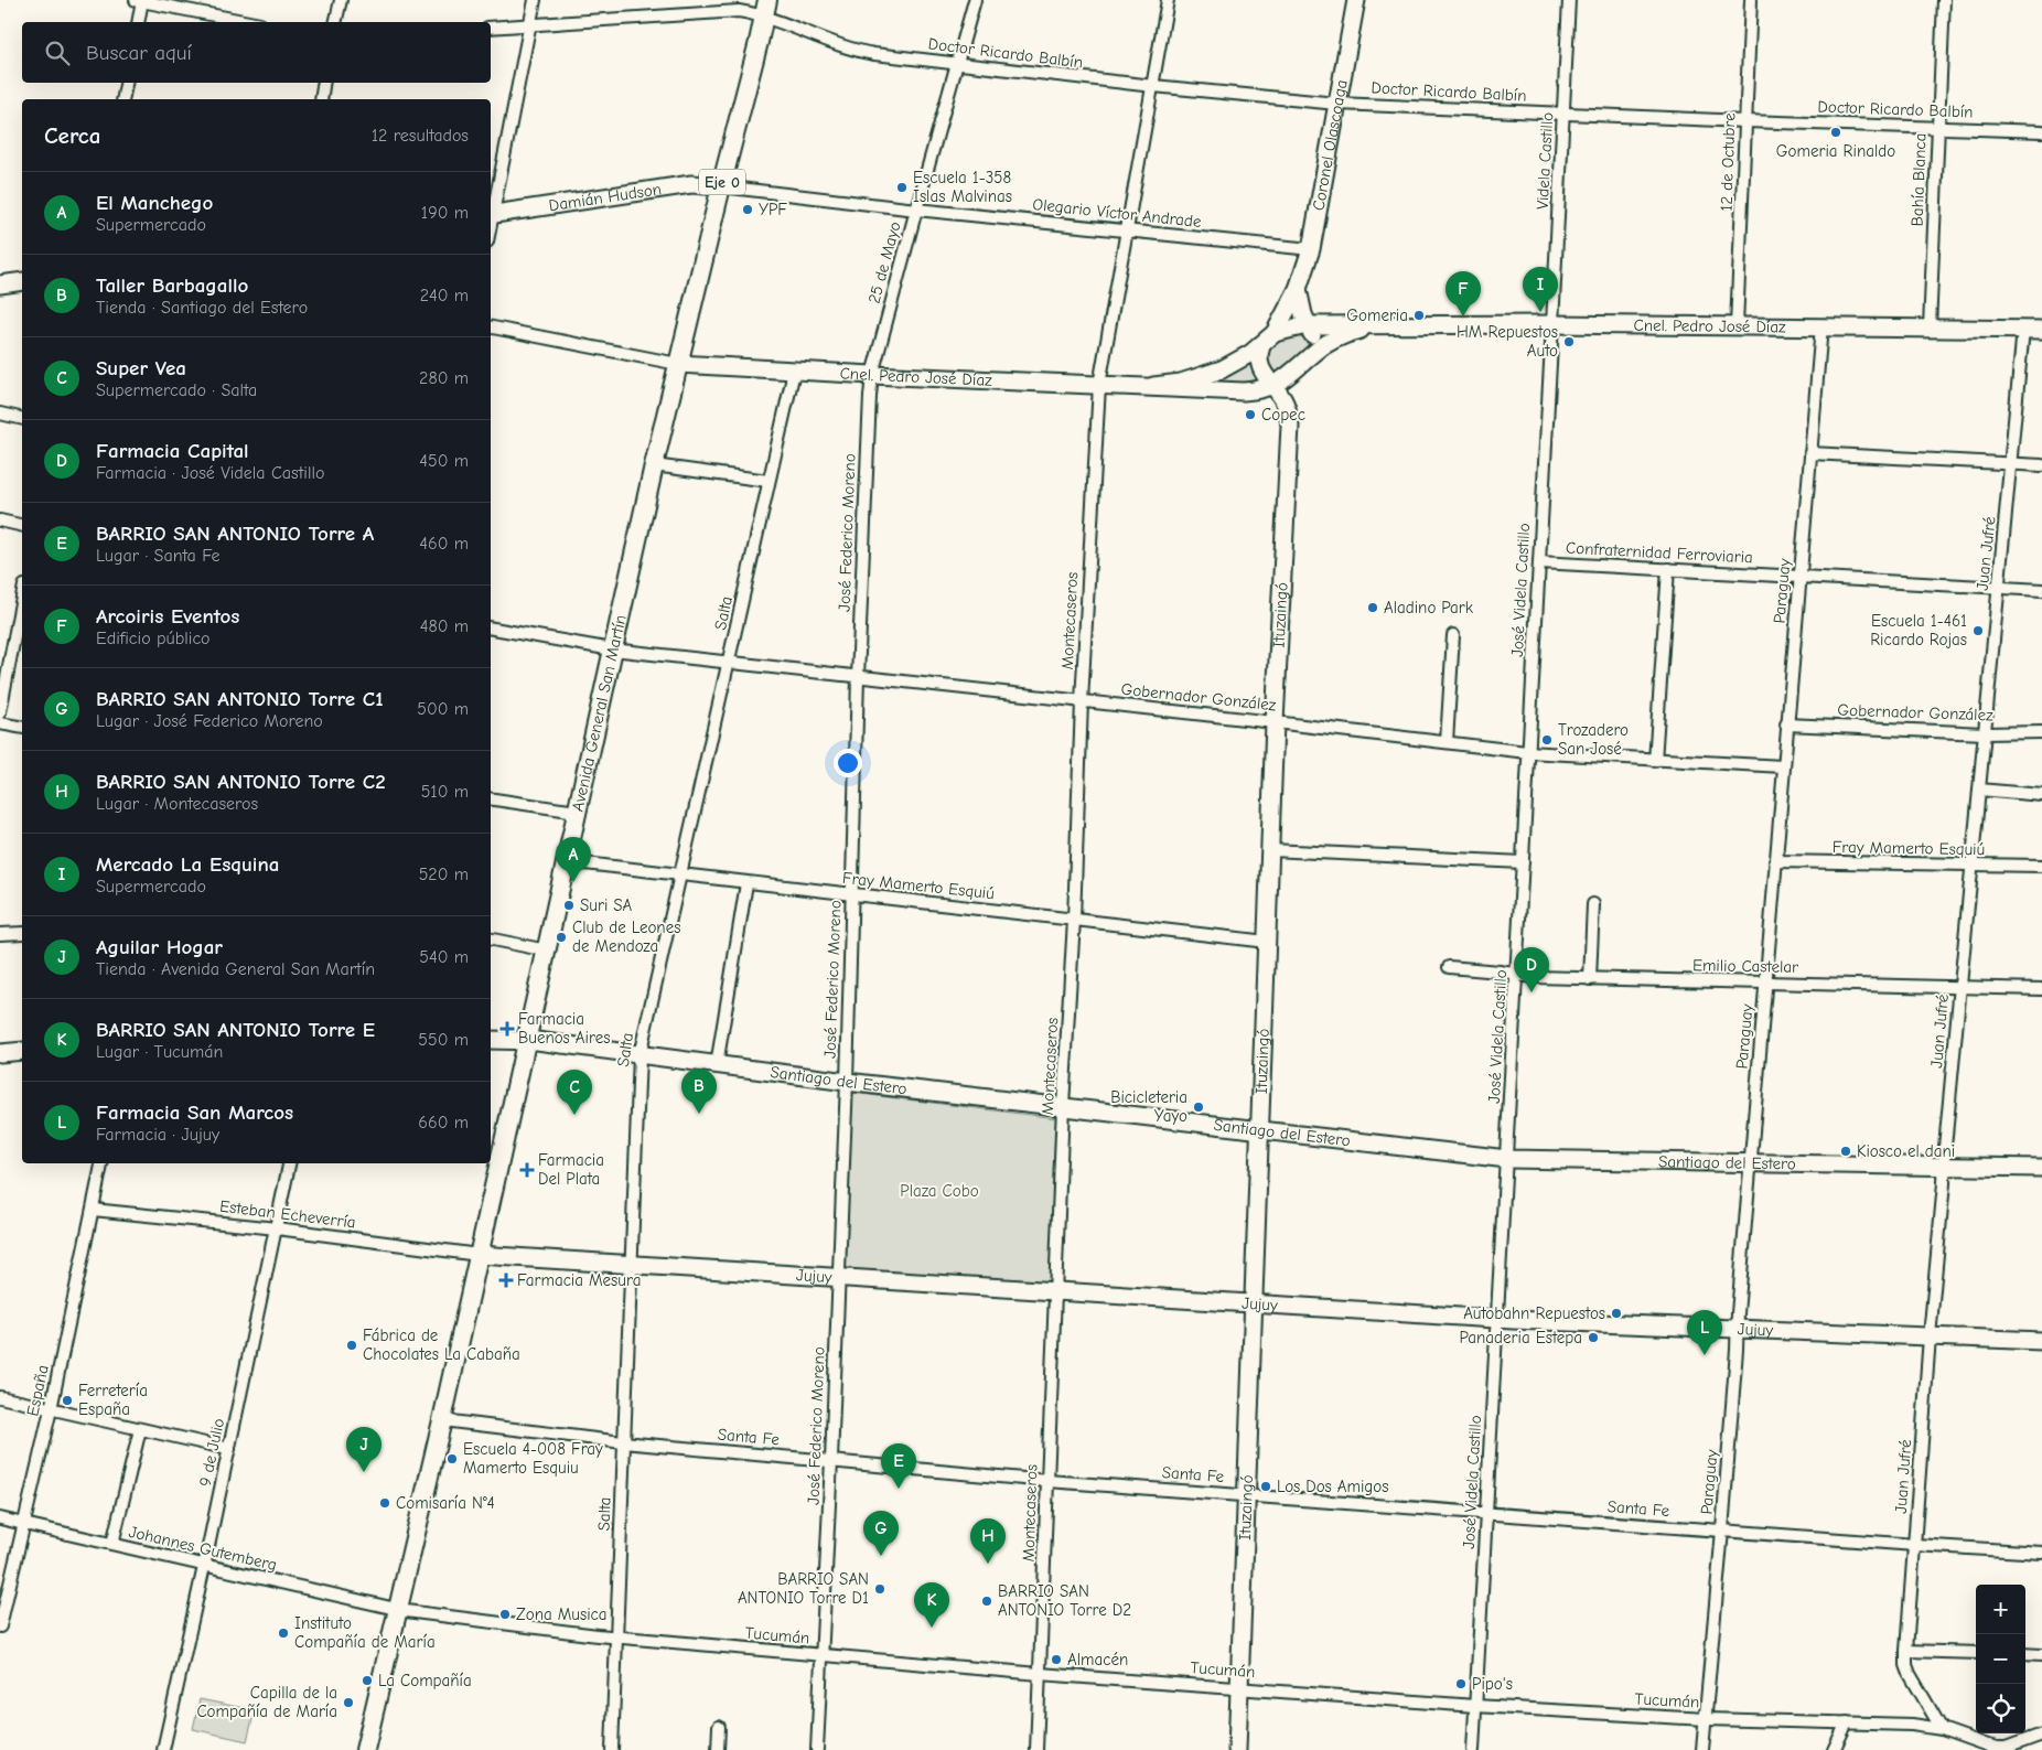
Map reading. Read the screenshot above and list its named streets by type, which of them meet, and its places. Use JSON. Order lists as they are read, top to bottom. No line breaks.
{"streets":{"main road":["Eje 0","Avenida General San Martín"],"street":["Doctor Ricardo Balbín","Coronel Olascoaga","Videla Castillo","12 de Octubre","Bahía Blanca","Damián Hudson","Olegario Víctor Andrade","25 de Mayo","Cnel. Pedro José Díaz","José Federico Moreno","Confraternidad Ferroviaria","Juan Jufré","José Videla Castillo","Paraguay","Salta","Ituzaingó","Montecaseros","Gobernador González","Fray Mamerto Esquiú","Emilio Castelar","Santiago del Estero","Esteban Echeverría","Jujuy","España","Santa Fe","9 de Julio","Johannes Gutemberg","Tucumán"]},"crossings":[["Doctor Ricardo Balbín","Coronel Olascoaga"],["Doctor Ricardo Balbín","Videla Castillo"],["Doctor Ricardo Balbín","12 de Octubre"],["Doctor Ricardo Balbín","Bahía Blanca"],["Doctor Ricardo Balbín","25 de Mayo"],["Doctor Ricardo Balbín","Montecaseros"],["Doctor Ricardo Balbín","Avenida General San Martín"],["Coronel Olascoaga","Olegario Víctor Andrade"],["Coronel Olascoaga","Cnel. Pedro José Díaz"],["Videla Castillo","Cnel. Pedro José Díaz"],["Videla Castillo","José Videla Castillo"],["12 de Octubre","Cnel. Pedro José Díaz"],["Bahía Blanca","Cnel. Pedro José Díaz"],["Damián Hudson","Olegario Víctor Andrade"],["Damián Hudson","Avenida General San Martín"],["Olegario Víctor Andrade","25 de Mayo"],["Olegario Víctor Andrade","Montecaseros"],["Olegario Víctor Andrade","Avenida General San Martín"],["25 de Mayo","Cnel. Pedro José Díaz"],["25 de Mayo","José Federico Moreno"],["Cnel. Pedro José Díaz","José Federico Moreno"],["Cnel. Pedro José Díaz","Juan Jufré"],["Cnel. Pedro José Díaz","José Videla Castillo"],["Cnel. Pedro José Díaz","Paraguay"],["Cnel. Pedro José Díaz","Salta"],["Cnel. Pedro José Díaz","Ituzaingó"],["Cnel. Pedro José Díaz","Montecaseros"],["Cnel. Pedro José Díaz","Avenida General San Martín"],["José Federico Moreno","Gobernador González"],["José Federico Moreno","Fray Mamerto Esquiú"],["José Federico Moreno","Santiago del Estero"],["José Federico Moreno","Jujuy"],["José Federico Moreno","Santa Fe"],["José Federico Moreno","Tucumán"],["Confraternidad Ferroviaria","Juan Jufré"],["Confraternidad Ferroviaria","José Videla Castillo"],["Confraternidad Ferroviaria","Paraguay"],["Juan Jufré","Gobernador González"],["Juan Jufré","Fray Mamerto Esquiú"],["Juan Jufré","Emilio Castelar"],["Juan Jufré","Santiago del Estero"],["Juan Jufré","Jujuy"],["Juan Jufré","Santa Fe"],["Juan Jufré","Tucumán"],["José Videla Castillo","Gobernador González"],["José Videla Castillo","Emilio Castelar"],["José Videla Castillo","Santiago del Estero"],["José Videla Castillo","Jujuy"],["José Videla Castillo","Santa Fe"],["José Videla Castillo","Tucumán"],["Paraguay","Gobernador González"],["Paraguay","Fray Mamerto Esquiú"],["Paraguay","Emilio Castelar"],["Paraguay","Santiago del Estero"],["Paraguay","Jujuy"],["Paraguay","Santa Fe"],["Paraguay","Tucumán"],["Salta","Gobernador González"],["Salta","Fray Mamerto Esquiú"],["Salta","Santiago del Estero"],["Salta","Jujuy"],["Salta","Santa Fe"],["Salta","Tucumán"],["Ituzaingó","Gobernador González"],["Ituzaingó","Fray Mamerto Esquiú"],["Ituzaingó","Santiago del Estero"],["Ituzaingó","Jujuy"],["Ituzaingó","Santa Fe"],["Ituzaingó","Tucumán"],["Montecaseros","Gobernador González"],["Montecaseros","Fray Mamerto Esquiú"],["Montecaseros","Santiago del Estero"],["Montecaseros","Jujuy"],["Montecaseros","Santa Fe"],["Montecaseros","Tucumán"],["Gobernador González","Avenida General San Martín"],["Avenida General San Martín","Fray Mamerto Esquiú"],["Avenida General San Martín","Santiago del Estero"],["Avenida General San Martín","Esteban Echeverría"],["Avenida General San Martín","Jujuy"],["Avenida General San Martín","Santa Fe"],["Avenida General San Martín","Johannes Gutemberg"],["Avenida General San Martín","Tucumán"],["Esteban Echeverría","Jujuy"],["Esteban Echeverría","España"],["Esteban Echeverría","9 de Julio"],["España","Johannes Gutemberg"],["9 de Julio","Johannes Gutemberg"],["Johannes Gutemberg","Tucumán"]],"parks":["Plaza Cobo"],"places":{"other":["Gomeria Rinaldo","Escuela 1-358 Islas Malvinas","YPF","Gomeria","HM Repuestos Auto","Copec","Aladino Park","Escuela 1-461 Ricardo Rojas","Trozadero San José","Suri SA","Club de Leones de Mendoza","Bicicleteria Yayo","Kiosco el dani","Autobahn Repuestos","Panaderia Estepa","Fábrica de Chocolates La Cabaña","Ferretería España","Escuela 4-008 Fray Mamerto Esquiu","Los Dos Amigos","Comisaría N°4","BARRIO SAN ANTONIO Torre D1","BARRIO SAN ANTONIO Torre D2","Zona Musica","Instituto Compañía de María","Almacén","La Compañía","Pipo's","Capilla de la Compañía de María"],"health":["Farmacia Buenos Aires","Farmacia Del Plata","Farmacia Mesura"]},"page":{"search":"Buscar aquí","heading":["Cerca","12 resultados"],"list":[{"mark":"A","name":"El Manchego","note":"Supermercado","value":"190 m"},{"mark":"B","name":"Taller Barbagallo","note":"Tienda · Santiago del Estero","value":"240 m"},{"mark":"C","name":"Super Vea","note":"Supermercado · Salta","value":"280 m"},{"mark":"D","name":"Farmacia Capital","note":"Farmacia · José Videla Castillo","value":"450 m"},{"mark":"E","name":"BARRIO SAN ANTONIO Torre A","note":"Lugar · Santa Fe","value":"460 m"},{"mark":"F","name":"Arcoiris Eventos","note":"Edificio público","value":"480 m"},{"mark":"G","name":"BARRIO SAN ANTONIO Torre C1","note":"Lugar · José Federico Moreno","value":"500 m"},{"mark":"H","name":"BARRIO SAN ANTONIO Torre C2","note":"Lugar · Montecaseros","value":"510 m"},{"mark":"I","name":"Mercado La Esquina","note":"Supermercado","value":"520 m"},{"mark":"J","name":"Aguilar Hogar","note":"Tienda · Avenida General San Martín","value":"540 m"},{"mark":"K","name":"BARRIO SAN ANTONIO Torre E","note":"Lugar · Tucumán","value":"550 m"},{"mark":"L","name":"Farmacia San Marcos","note":"Farmacia · Jujuy","value":"660 m"}],"pins":["I","F","A","D","B","C","L","J","E","G","H","K"],"map_buttons":["+","−"]}}
